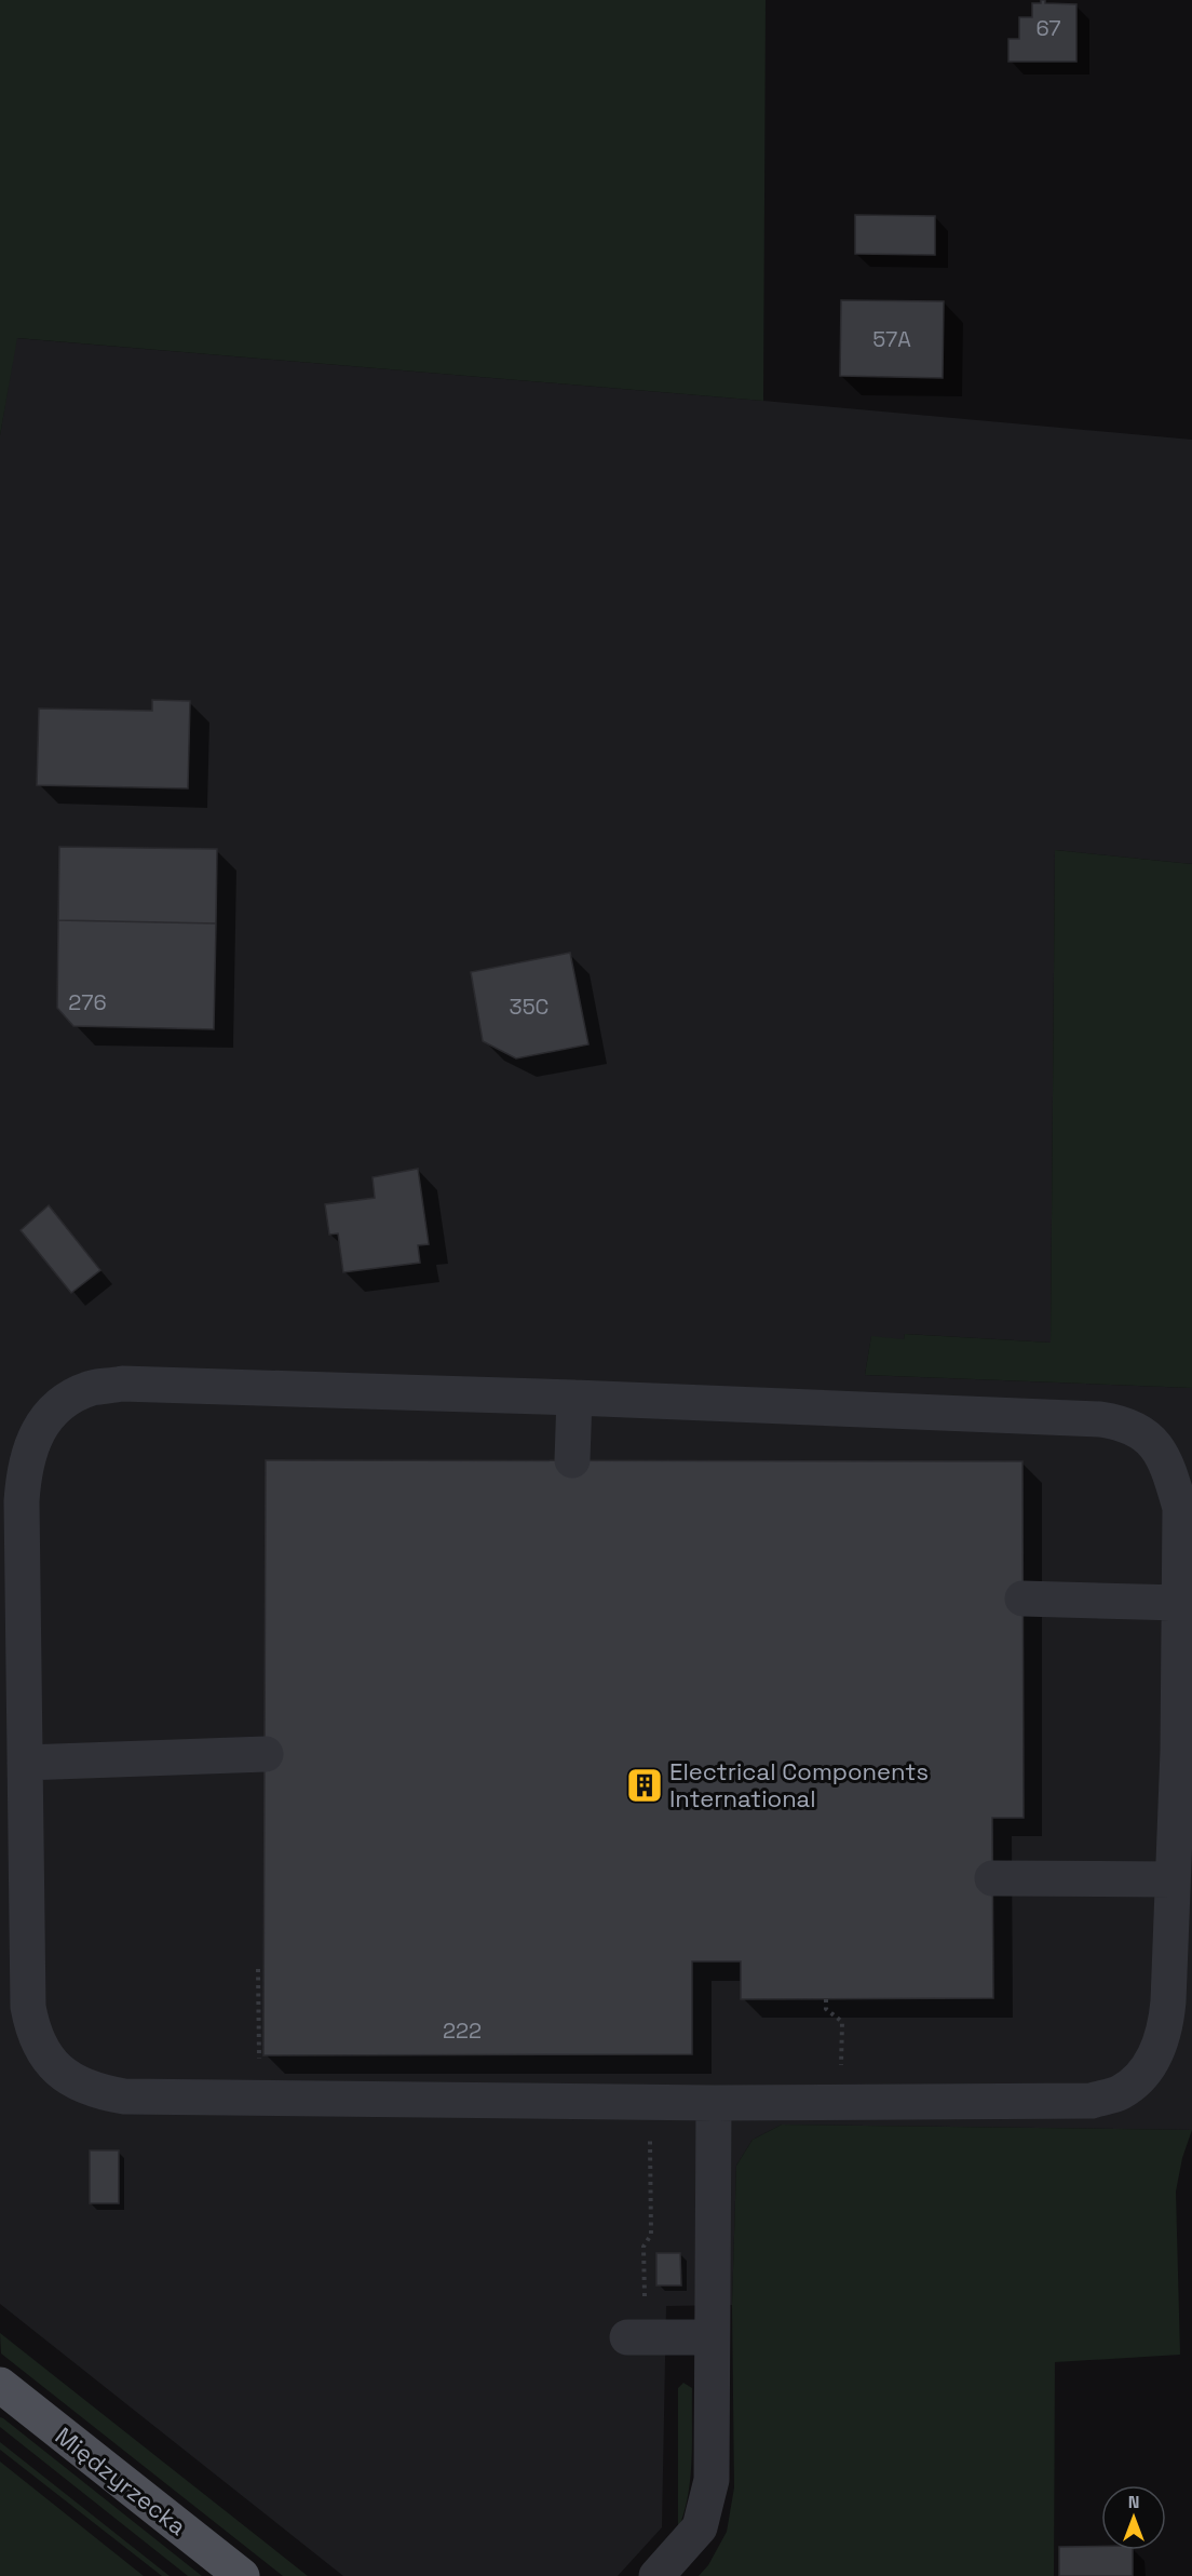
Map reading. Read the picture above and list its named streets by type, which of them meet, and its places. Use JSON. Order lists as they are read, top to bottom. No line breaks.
{"streets":{"main road":["Międzyrzecka"]},"places":{"building":["Electrical Components International"]},"house_numbers":["67","57A","276","35C","222"],"north":"top"}
